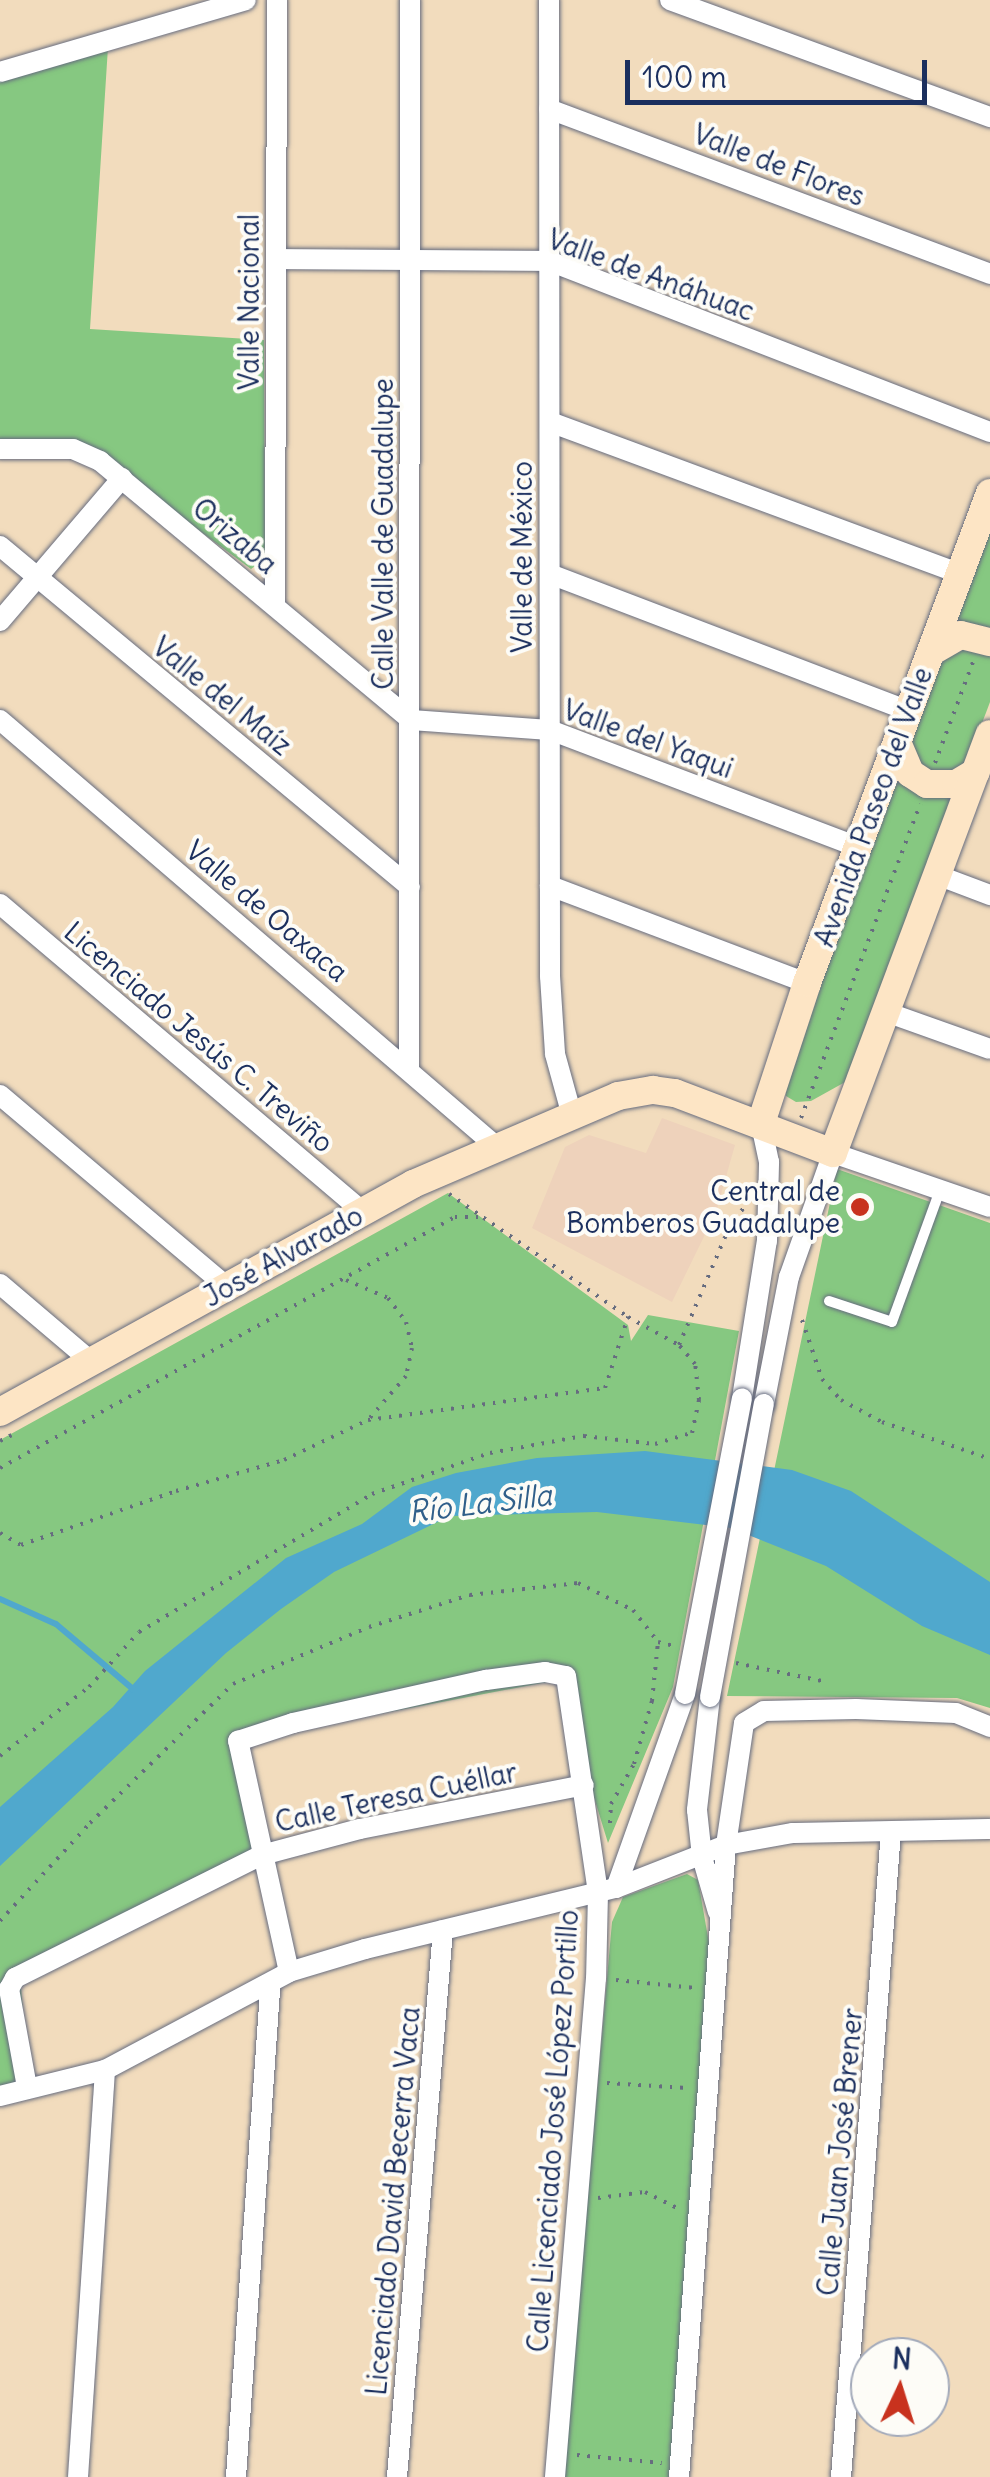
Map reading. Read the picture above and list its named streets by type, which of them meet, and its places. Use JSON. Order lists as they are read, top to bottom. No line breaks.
{"streets":{"street":["Valle de Flores","Valle de Anáhuac","Valle Nacional","Calle Valle de Guadalupe","Orizaba","Valle de México","Valle del Maíz","Valle del Yaqui","Avenida Paseo del Valle","Valle de Oaxaca","Licenciado Jesús C. Treviño","José Alvarado","Calle Teresa Cuéllar","Calle Licenciado José López Portillo","Calle Juan José Brener","Licenciado David Becerra Vaca"]},"crossings":[["Valle de Flores","Valle de México"],["Valle de Anáhuac","Valle Nacional"],["Valle de Anáhuac","Calle Valle de Guadalupe"],["Valle de Anáhuac","Valle de México"],["Valle Nacional","Orizaba"],["Calle Valle de Guadalupe","Orizaba"],["Calle Valle de Guadalupe","Valle del Maíz"],["Calle Valle de Guadalupe","Valle del Yaqui"],["Calle Valle de Guadalupe","Valle de Oaxaca"],["Orizaba","Valle del Yaqui"],["Valle de México","Valle del Yaqui"],["Valle de México","José Alvarado"],["Valle del Yaqui","Avenida Paseo del Valle"],["Avenida Paseo del Valle","José Alvarado"],["Avenida Paseo del Valle","Calle Licenciado José López Portillo"],["Valle de Oaxaca","José Alvarado"],["Licenciado Jesús C. Treviño","José Alvarado"],["José Alvarado","Calle Licenciado José López Portillo"],["Calle Teresa Cuéllar","Calle Licenciado José López Portillo"]],"water":["Río La Silla"],"places":["Central de Bomberos Guadalupe"],"scale_bar":"100 m","north":"top"}
